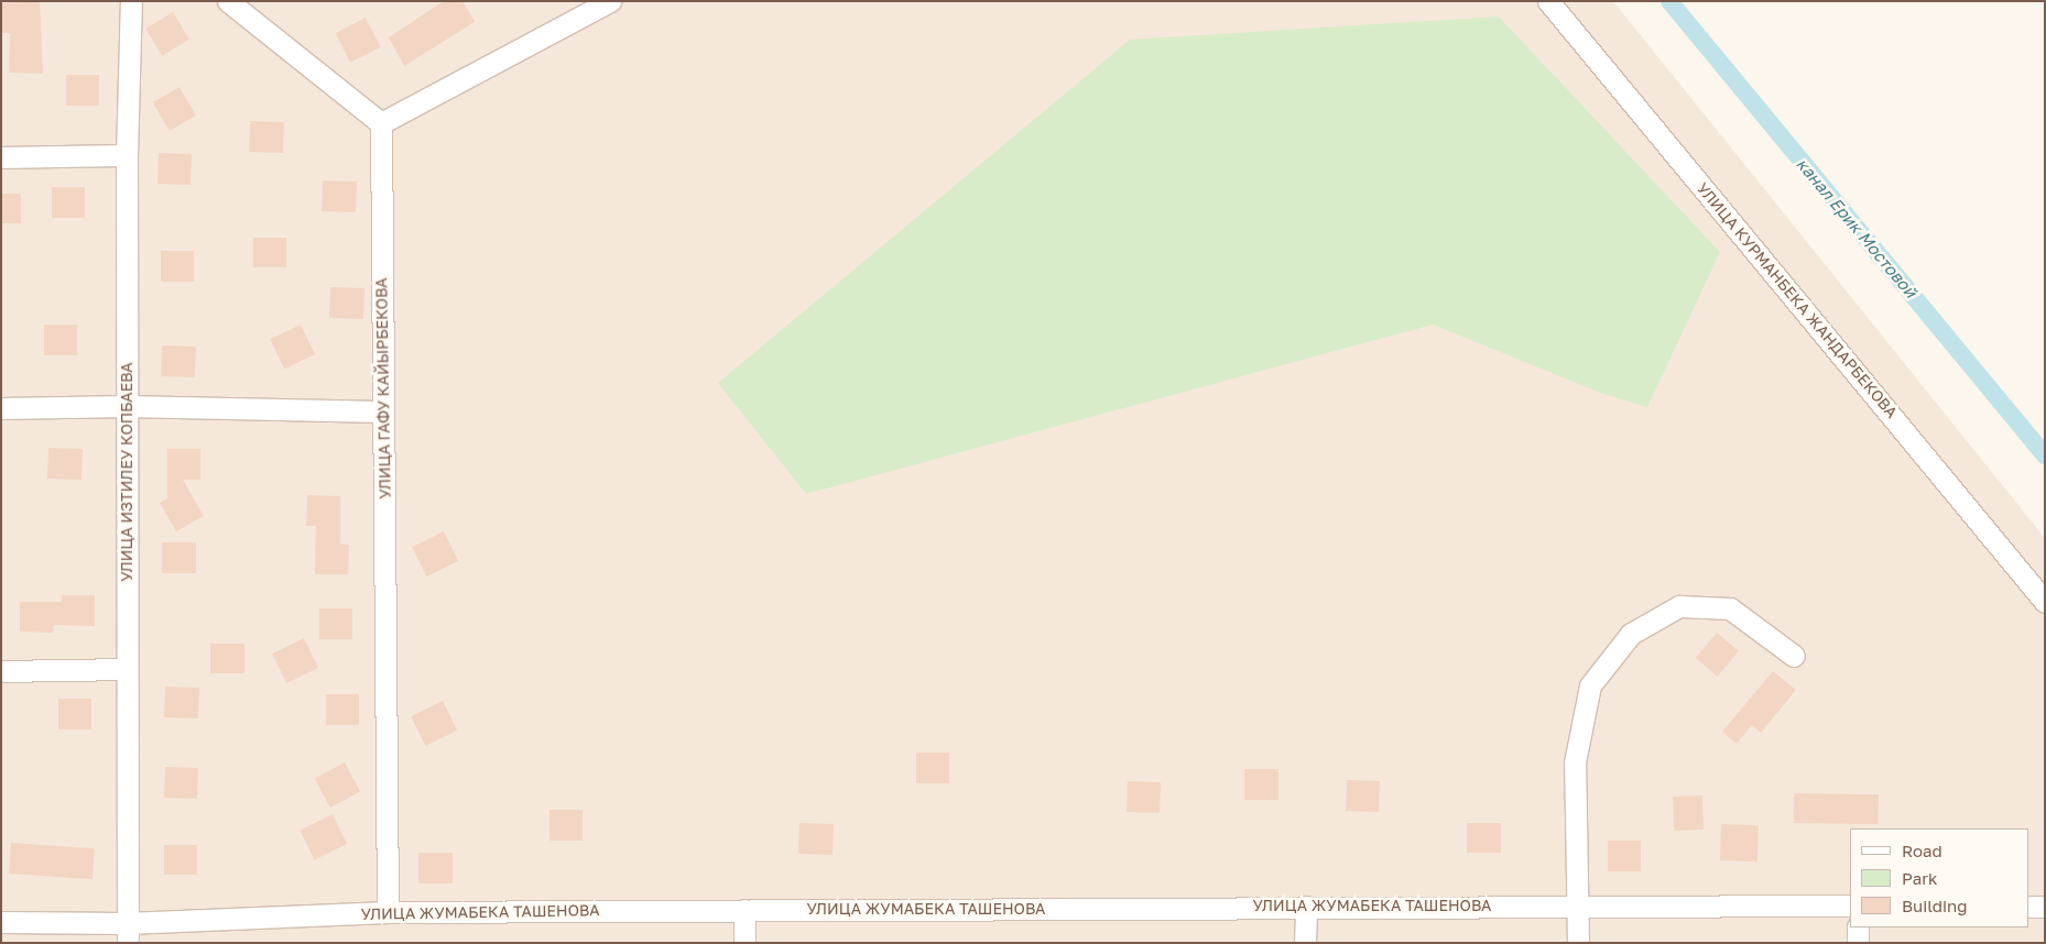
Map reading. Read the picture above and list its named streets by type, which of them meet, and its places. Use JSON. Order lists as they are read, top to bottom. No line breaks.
{"streets":{"street":["УЛИЦА КУРМАНБЕКА ЖАНДАРБЕКОВА","УЛИЦА ГАФУ КАЙЫРБЕКОВА","УЛИЦА ИЗТИЛЕУ КОПБАЕВА","УЛИЦА ЖУМАБЕКА ТАШЕНОВА"]},"crossings":[["УЛИЦА ГАФУ КАЙЫРБЕКОВА","УЛИЦА ЖУМАБЕКА ТАШЕНОВА"],["УЛИЦА ИЗТИЛЕУ КОПБАЕВА","УЛИЦА ЖУМАБЕКА ТАШЕНОВА"]],"water":["канал Ерик Мостовой"],"legend":["Road","Park","Building"]}
